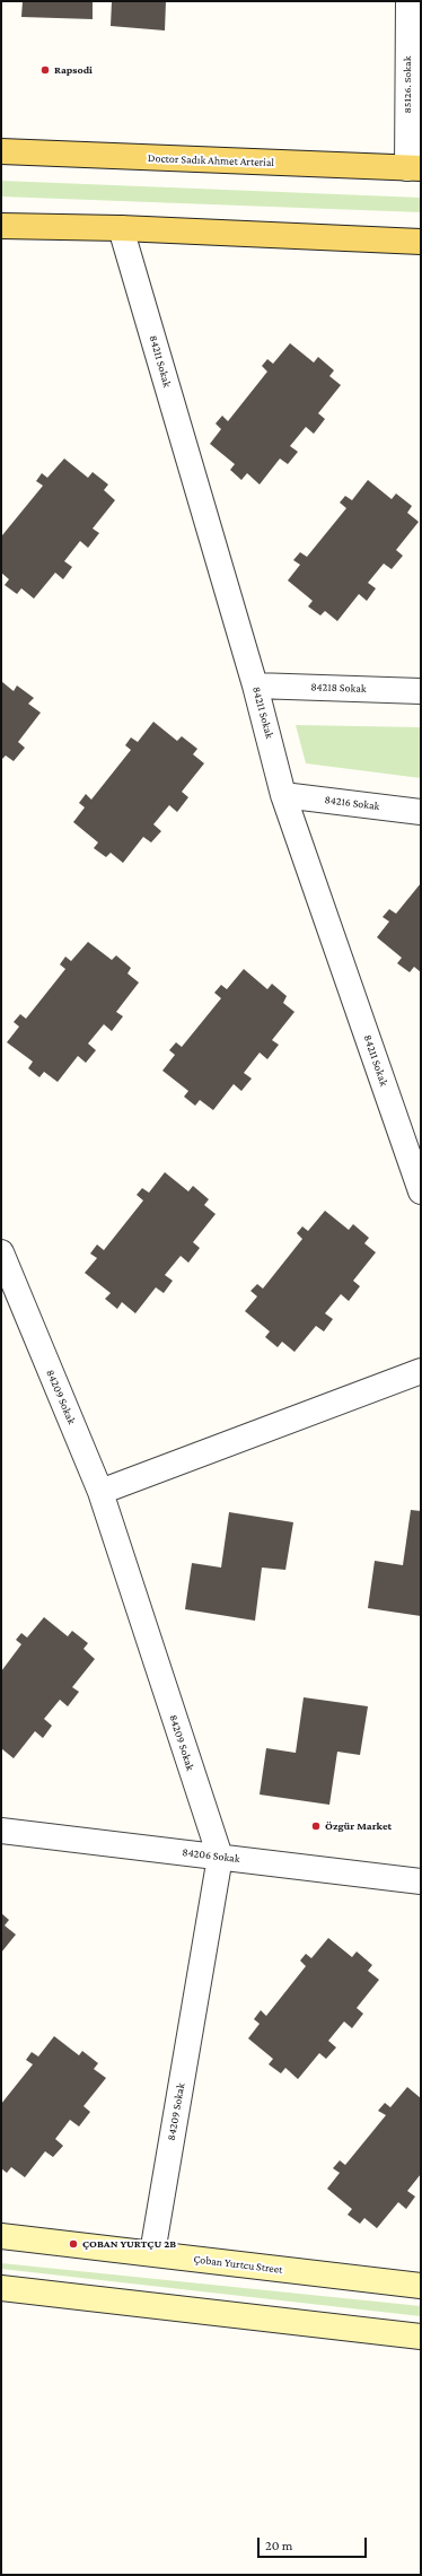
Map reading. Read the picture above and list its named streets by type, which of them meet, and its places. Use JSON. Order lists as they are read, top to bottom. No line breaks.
{"streets":{"main road":["Doctor Sadık Ahmet Arterial","Çoban Yurtcu Street"],"street":["85126. Sokak","84211 Sokak","84218 Sokak","84216 Sokak","84209 Sokak","84206 Sokak"]},"crossings":[["85126. Sokak","Doctor Sadık Ahmet Arterial"],["84211 Sokak","84218 Sokak"],["84211 Sokak","84216 Sokak"],["84209 Sokak","84206 Sokak"],["84209 Sokak","Çoban Yurtcu Street"]],"places":["Rapsodi","Özgür Market","ÇOBAN YURTÇU 2B"],"scale_bar":"20 m"}
